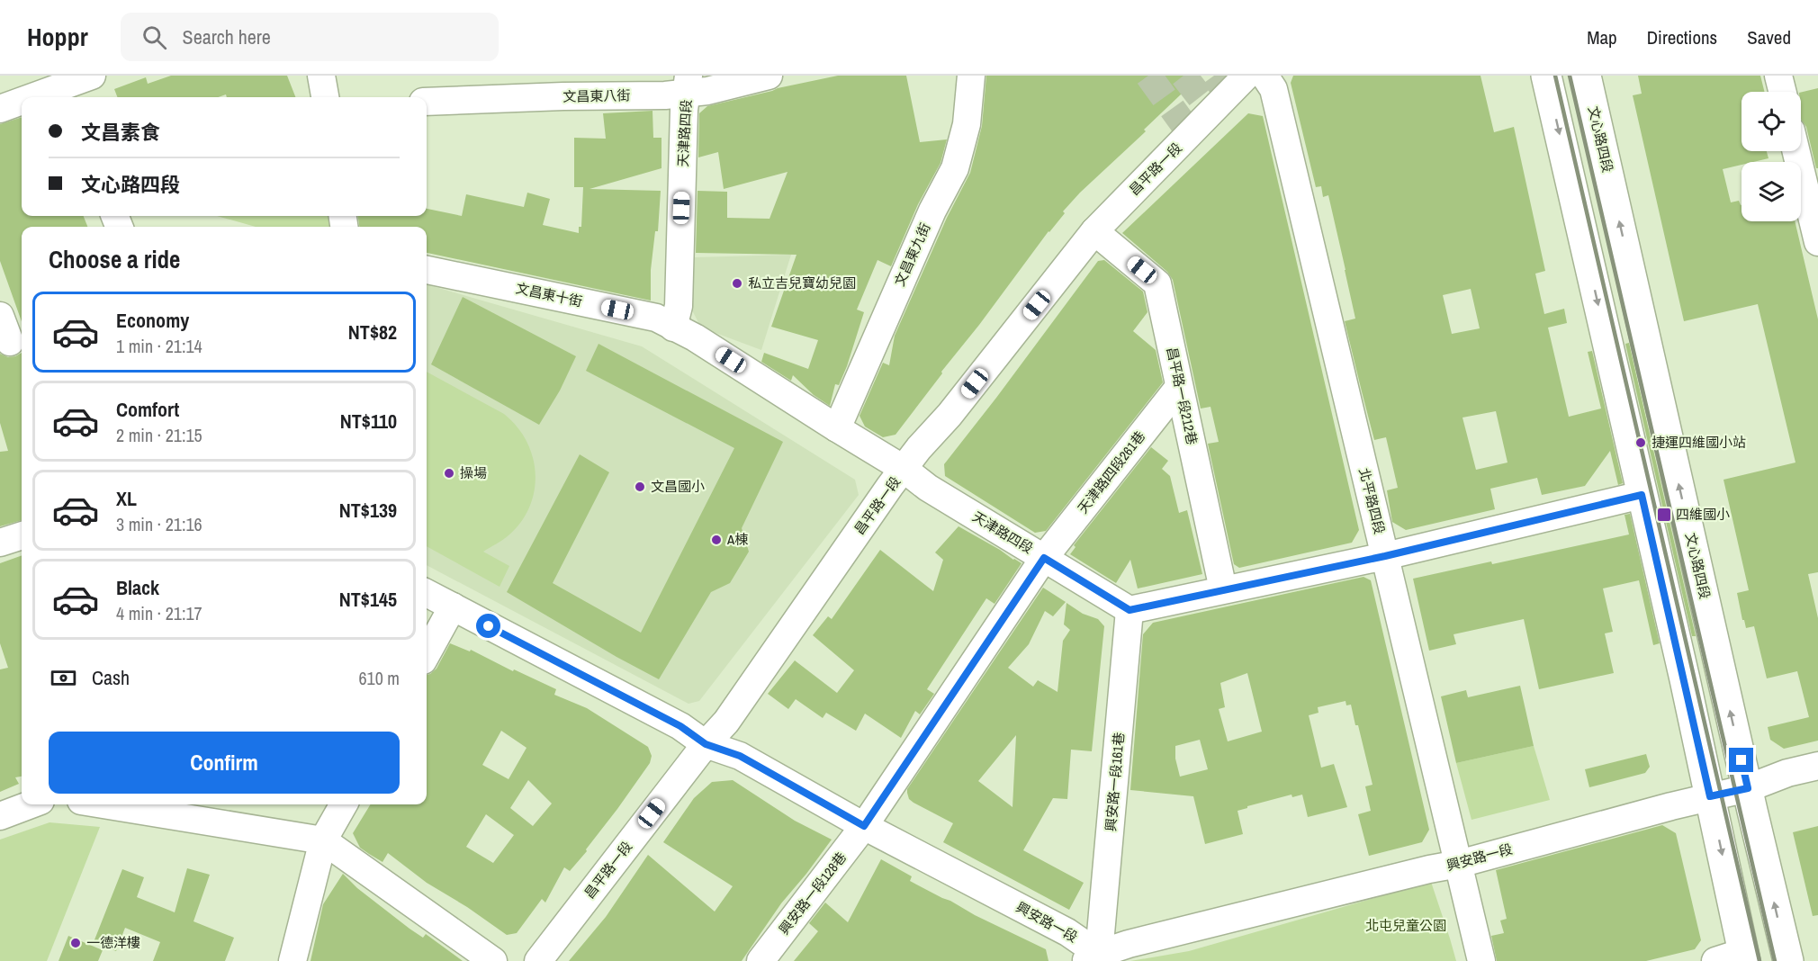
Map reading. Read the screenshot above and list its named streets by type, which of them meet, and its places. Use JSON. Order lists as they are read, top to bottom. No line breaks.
{"streets":{"main road":["文心路四段"],"street":["文昌東八街","天津路四段","昌平路一段","文昌東九街","文昌東十街","昌平路一段212巷","天津路四段261巷","北平路四段","興安路一段161巷","興安路一段","興安路一段128巷"]},"crossings":[["文昌東八街","天津路四段"],["天津路四段","昌平路一段"],["天津路四段","文昌東九街"],["天津路四段","文昌東十街"],["天津路四段","天津路四段261巷"],["天津路四段","興安路一段161巷"],["文心路四段","興安路一段"],["昌平路一段","昌平路一段212巷"],["昌平路一段","興安路一段"],["昌平路一段212巷","天津路四段261巷"],["天津路四段261巷","興安路一段"],["天津路四段261巷","興安路一段128巷"],["北平路四段","興安路一段"],["興安路一段161巷","興安路一段"],["興安路一段","興安路一段128巷"]],"parks":["北屯兒童公園"],"places":{"other":["私立吉兒寶幼兒園","捷運四維國小站","操場","文昌國小","A棟","一德洋樓"],"transit":["四維國小"]},"page":{"header":"Hoppr","search":"Search here","nav":["Map","Directions","Saved"],"banner":["文昌素食","文心路四段"],"heading":"Choose a ride","list":[{"name":"Economy","note":"1 min · 21:14","value":"NT$82"},{"name":"Comfort","note":"2 min · 21:15","value":"NT$110"},{"name":"XL","note":"3 min · 21:16","value":"NT$139"},{"name":"Black","note":"4 min · 21:17","value":"NT$145"}],"pay":["Cash","610 m"],"buttons":"Confirm"}}
